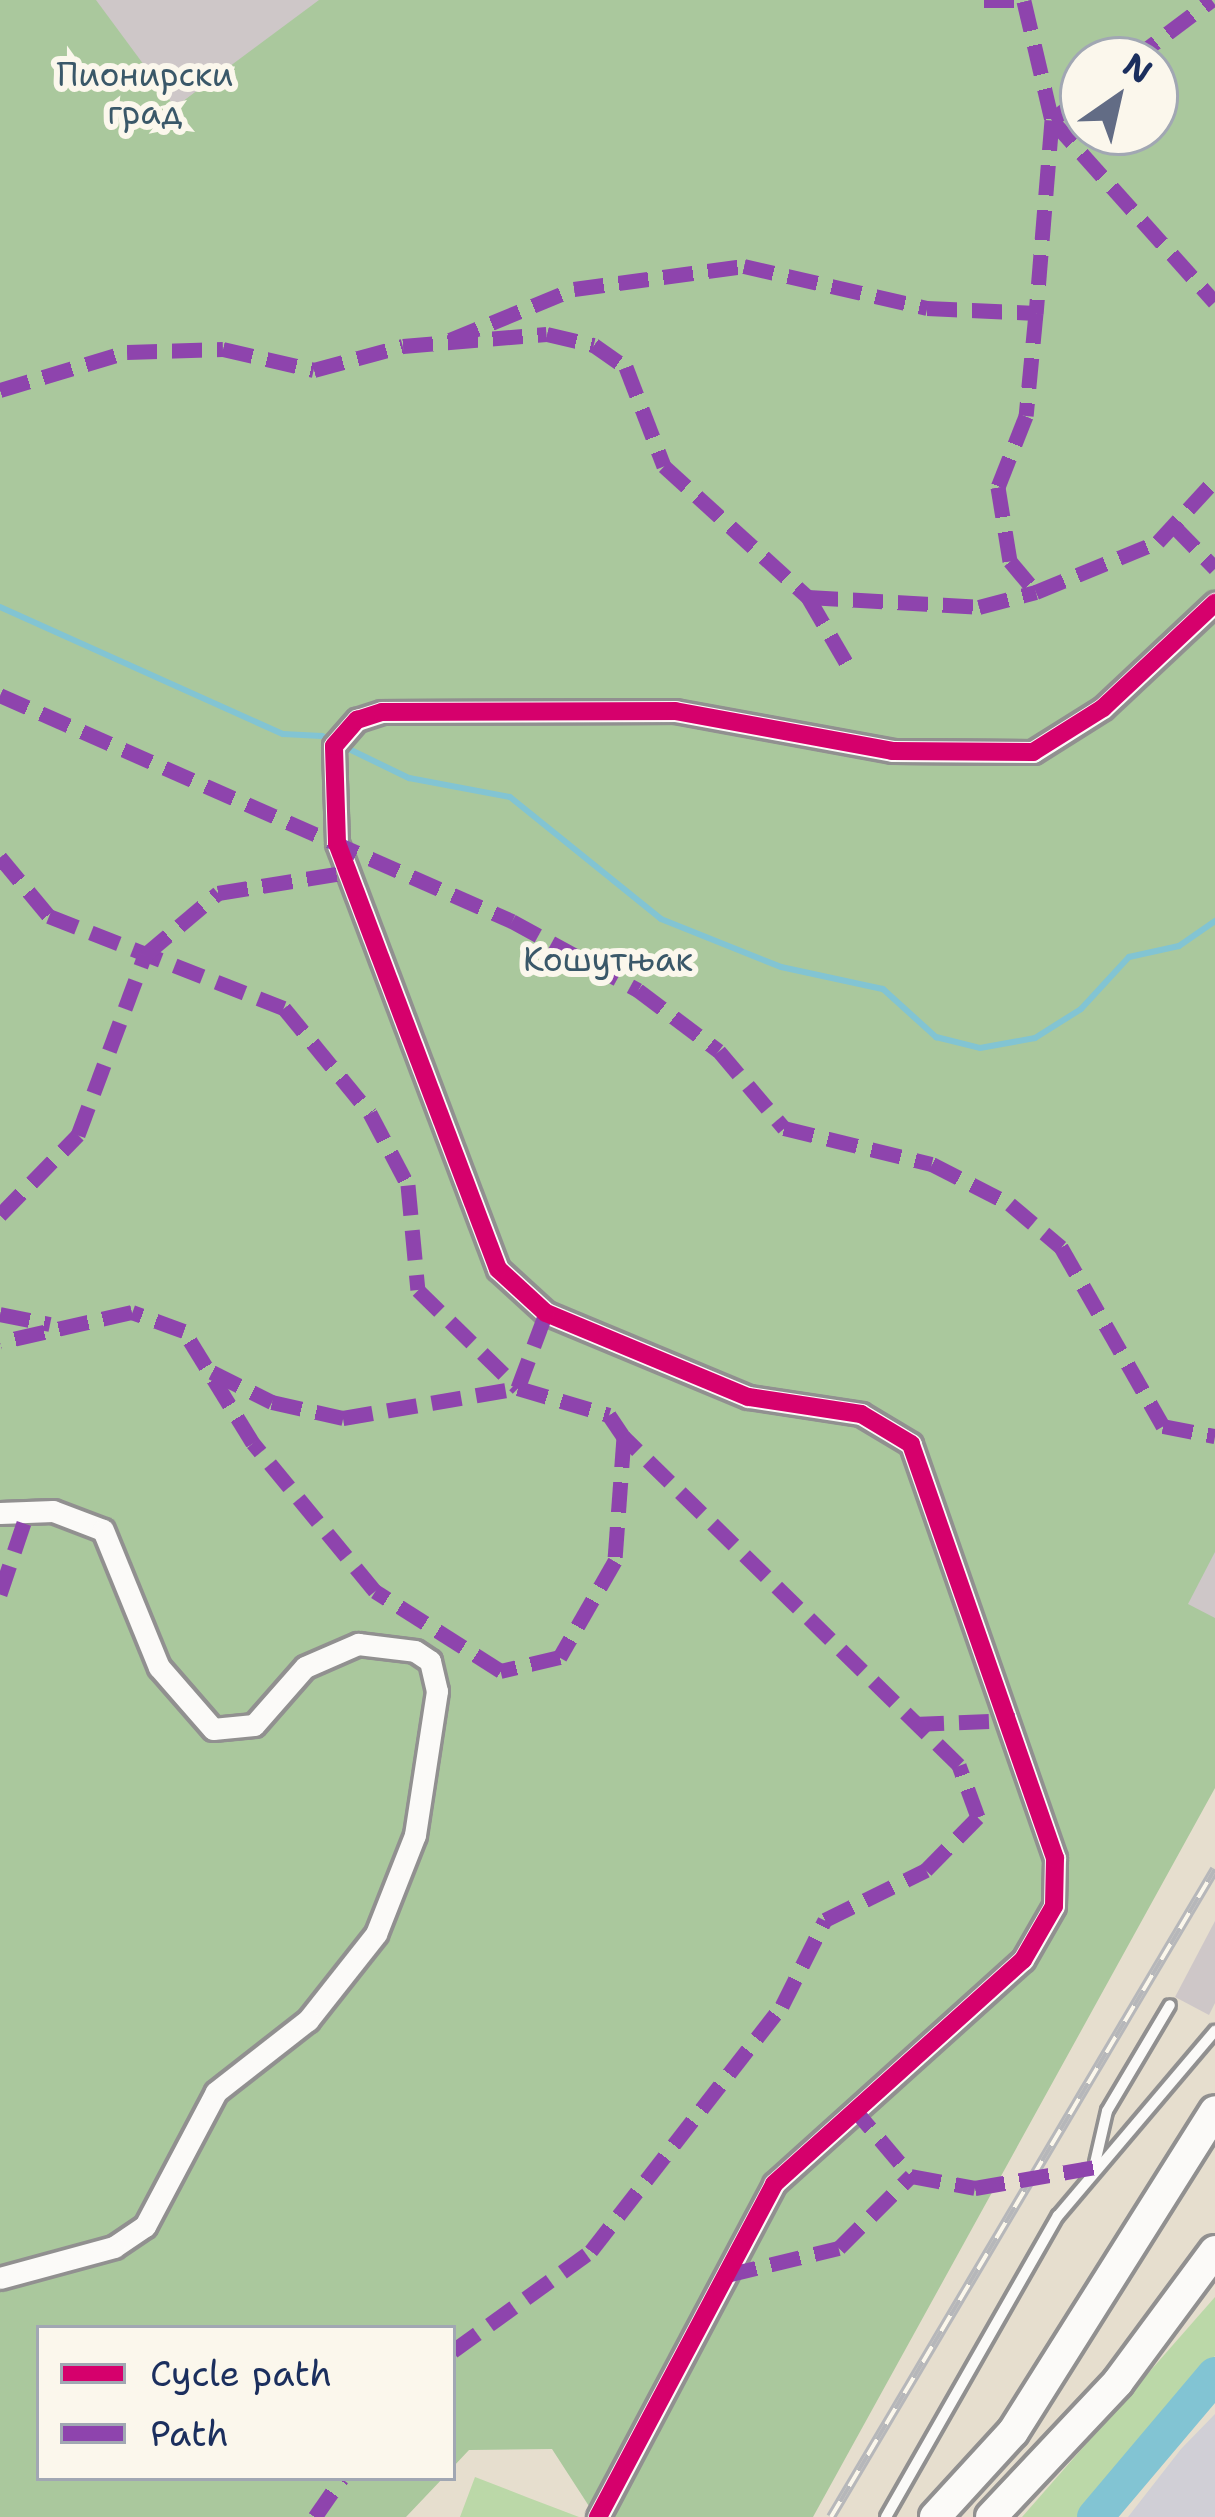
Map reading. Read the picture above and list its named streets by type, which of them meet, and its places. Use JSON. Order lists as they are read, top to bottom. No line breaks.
{"parks":["Пионирски град","Кошутњак"],"legend":["Cycle path","Path"],"north":"top right"}
